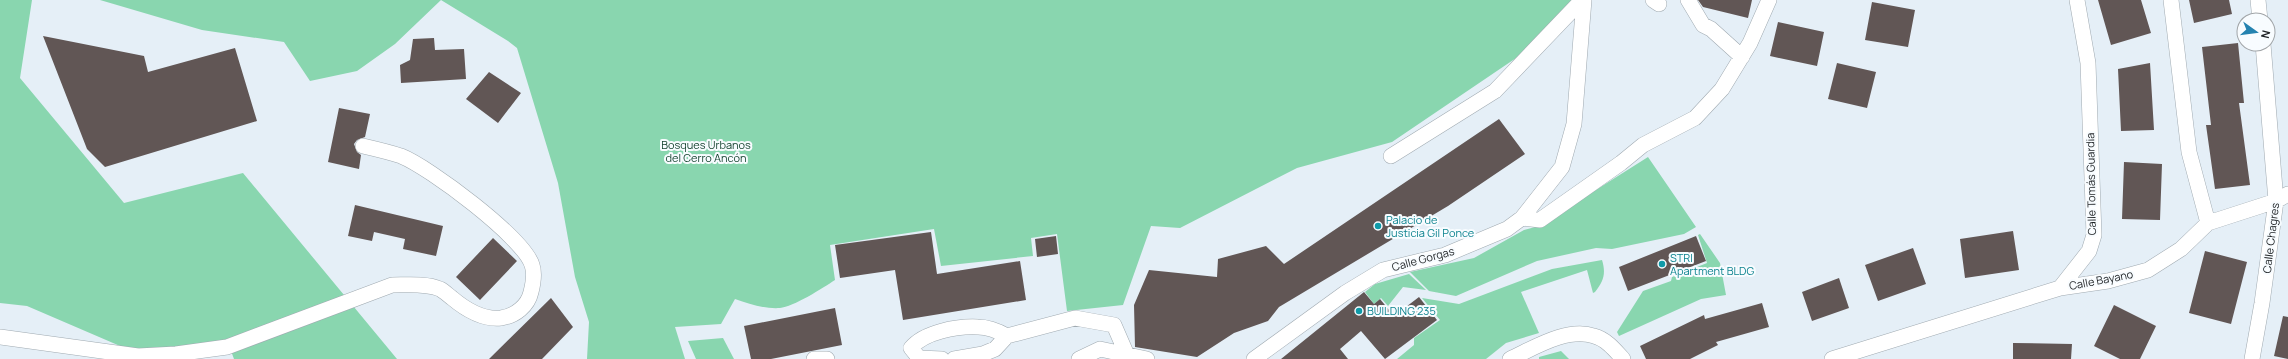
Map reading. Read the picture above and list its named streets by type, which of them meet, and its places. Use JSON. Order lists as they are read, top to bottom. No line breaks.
{"streets":{"street":["Calle Tomás Guardia","Calle Chagres","Calle Gorgas","Calle Bayano"]},"crossings":[["Calle Tomás Guardia","Calle Bayano"],["Calle Chagres","Calle Bayano"]],"parks":["Bosques Urbanos del Cerro Ancón"],"places":["Palacio de Justicia Gil Ponce","STRI Apartment BLDG","BUILDING 235"],"north":"right"}
